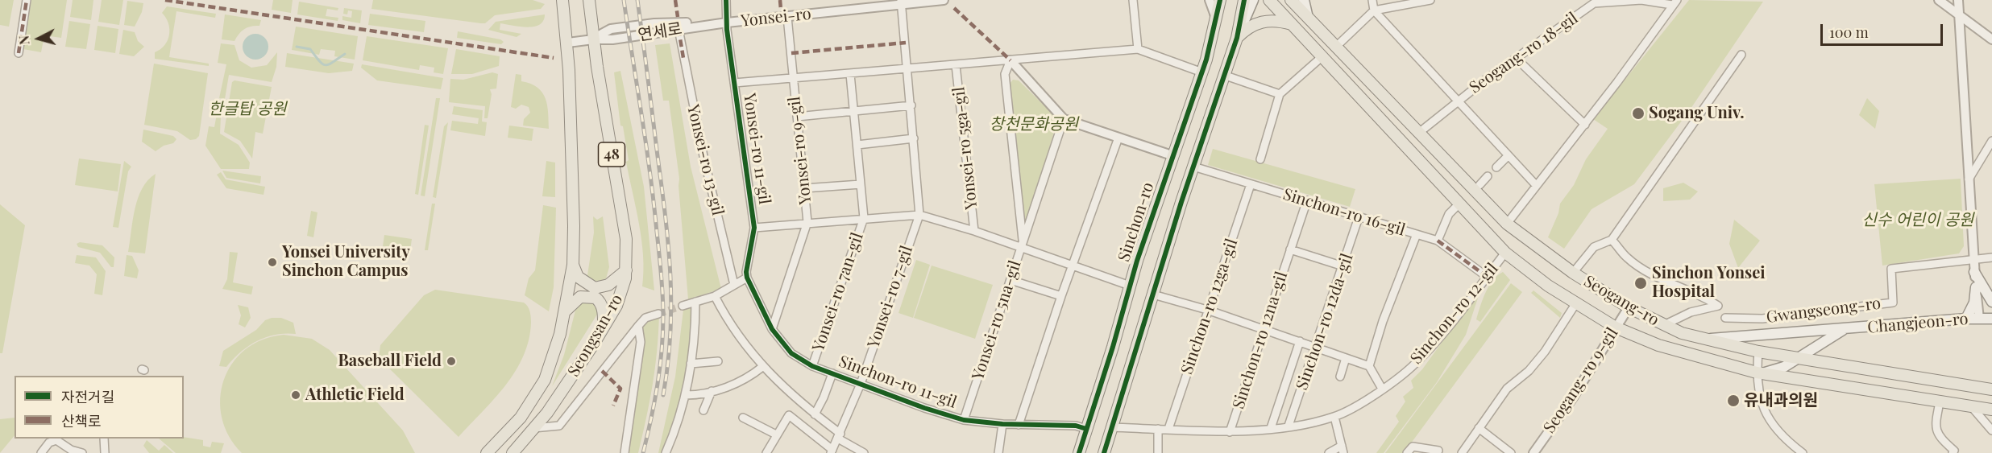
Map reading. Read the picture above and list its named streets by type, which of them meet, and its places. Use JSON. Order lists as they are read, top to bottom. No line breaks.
{"streets":{"main road":["48","Sinchon-ro","Seogang-ro","Changjeon-ro","Seongsan-ro"],"street":["Yonsei-ro","연세로","Seogang-ro 18-gil","Yonsei-ro 5ga-gil","Yonsei-ro 11-gil","Yonsei-ro 9-gil","Yonsei-ro 13-gil","Sinchon-ro 16-gil","Yonsei-ro 7an-gil","Yonsei-ro 7-gil","Sinchon-ro 12ga-gil","Gwangseong-ro","Sinchon-ro 12-gil","Yonsei-ro 5na-gil","Sinchon-ro 12da-gil","Sinchon-ro 12na-gil","Seogang-ro 9-gil","Sinchon-ro 11-gil"]},"crossings":[["Yonsei-ro","연세로"],["Yonsei-ro","Yonsei-ro 11-gil"],["Yonsei-ro","Yonsei-ro 9-gil"],["Yonsei-ro","Yonsei-ro 7-gil"],["Yonsei-ro","Seongsan-ro"],["연세로","Yonsei-ro 11-gil"],["연세로","Yonsei-ro 13-gil"],["연세로","Seongsan-ro"],["Seogang-ro 18-gil","Seogang-ro"],["Yonsei-ro 5ga-gil","Yonsei-ro 7-gil"],["Yonsei-ro 5ga-gil","Yonsei-ro 5na-gil"],["Yonsei-ro 11-gil","Yonsei-ro 9-gil"],["Yonsei-ro 11-gil","Sinchon-ro 11-gil"],["Yonsei-ro 9-gil","Yonsei-ro 7an-gil"],["Yonsei-ro 9-gil","Sinchon-ro 11-gil"],["Sinchon-ro 16-gil","Sinchon-ro 12ga-gil"],["Sinchon-ro 16-gil","Sinchon-ro 12-gil"],["Sinchon-ro 16-gil","Sinchon-ro 12da-gil"],["Sinchon-ro 16-gil","Sinchon-ro 12na-gil"],["Sinchon-ro","Yonsei-ro 5na-gil"],["Sinchon-ro","Sinchon-ro 11-gil"],["Yonsei-ro 7an-gil","Sinchon-ro 11-gil"],["Yonsei-ro 7-gil","Yonsei-ro 5na-gil"],["Yonsei-ro 7-gil","Sinchon-ro 11-gil"],["Seogang-ro","Sinchon-ro 12-gil"],["Seogang-ro","Changjeon-ro"],["Seogang-ro","Seogang-ro 9-gil"],["Sinchon-ro 12ga-gil","Sinchon-ro 12-gil"],["Sinchon-ro 12-gil","Sinchon-ro 12da-gil"],["Sinchon-ro 12-gil","Sinchon-ro 12na-gil"],["Yonsei-ro 5na-gil","Sinchon-ro 11-gil"]],"parks":["한글탑 공원","창천문화공원","신수 어린이 공원"],"places":["Sogang Univ.","Yonsei University Sinchon Campus","Sinchon Yonsei Hospital","Baseball Field","Athletic Field","유내과의원"],"legend":["자전거길","산책로"],"scale_bar":"100 m","north":"left"}
